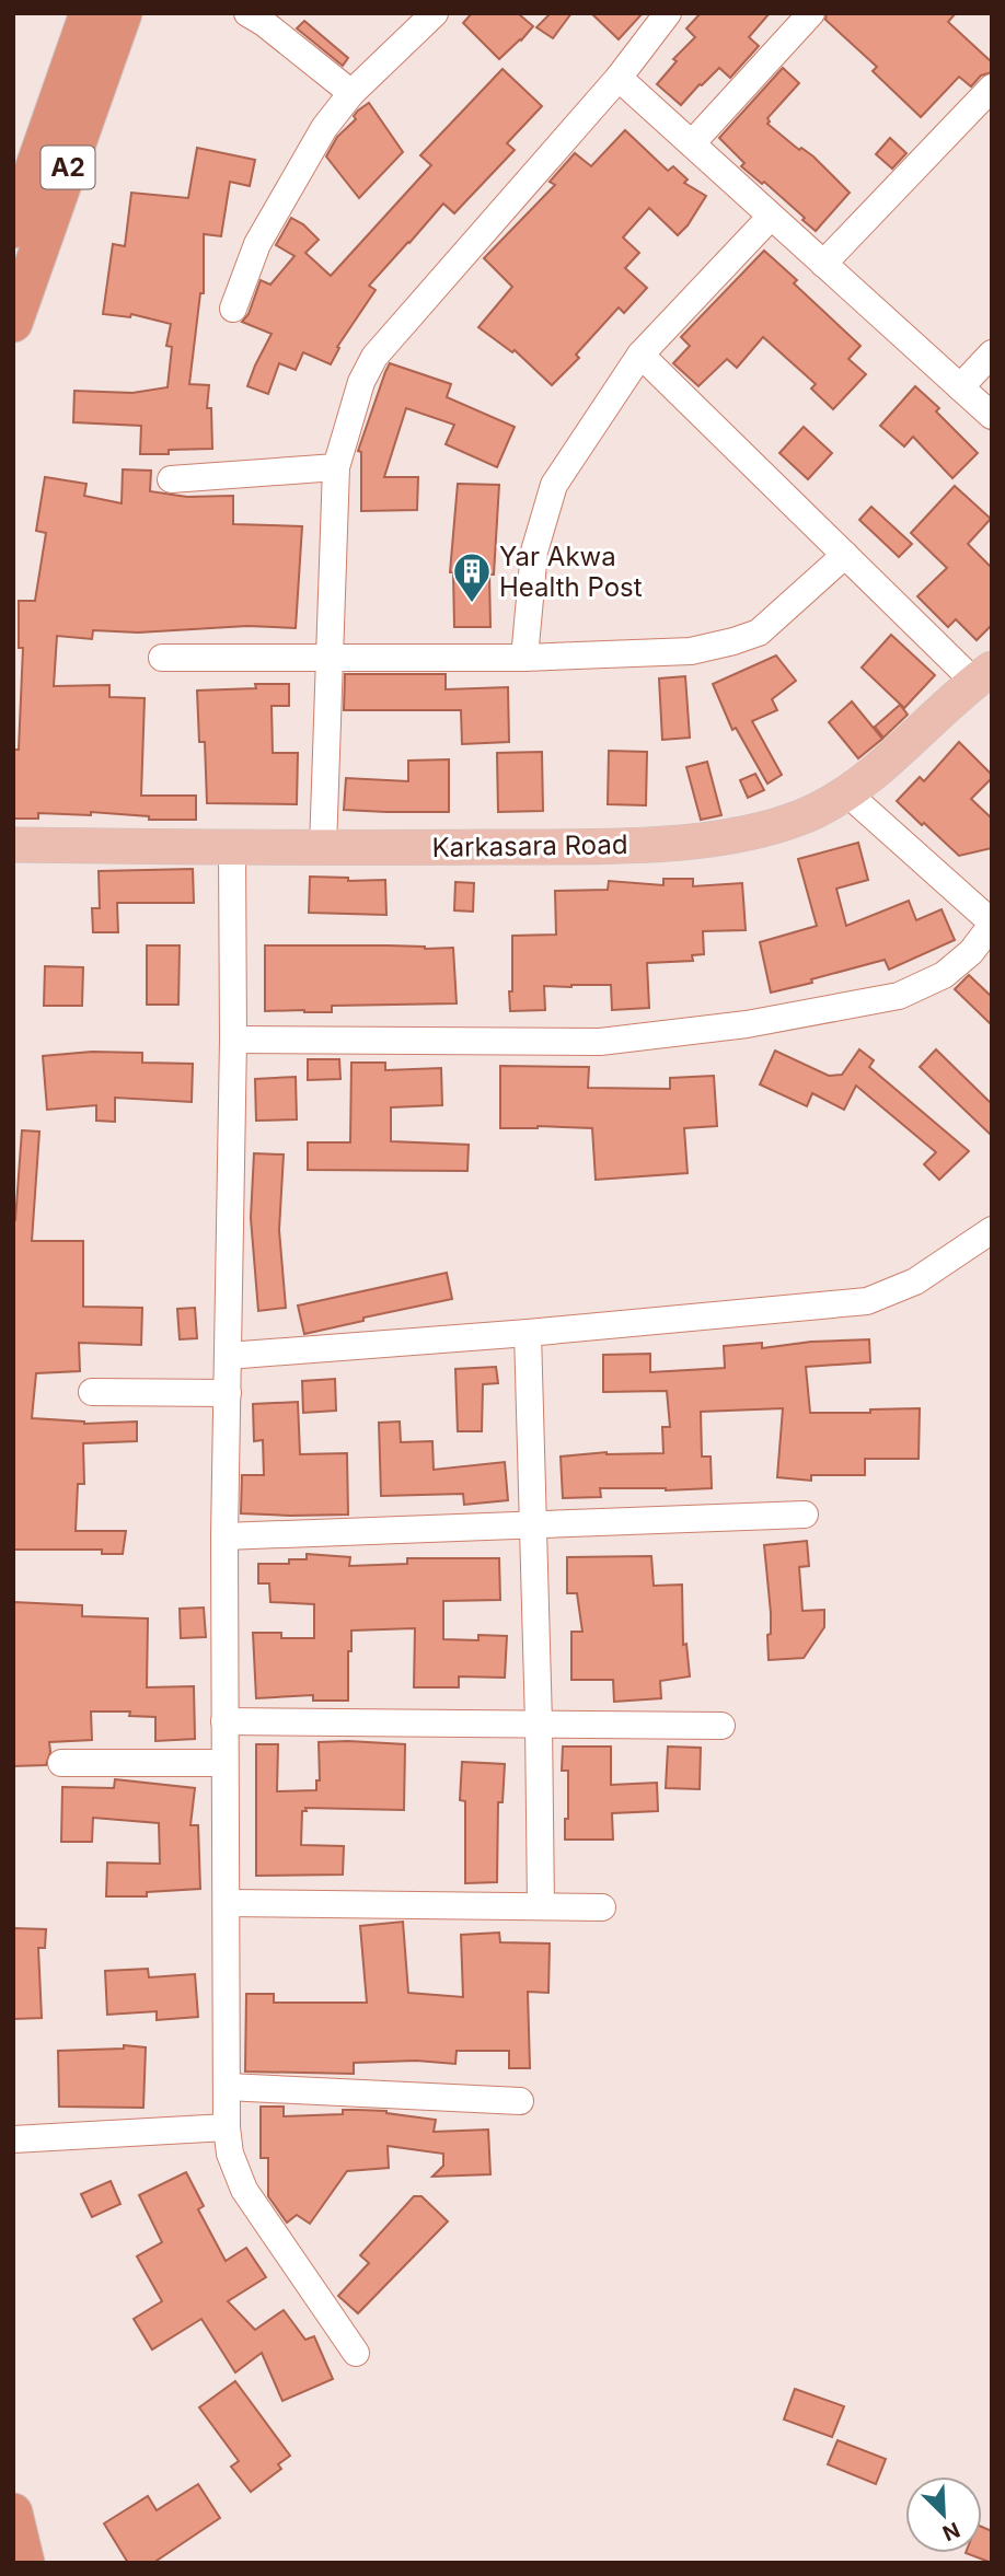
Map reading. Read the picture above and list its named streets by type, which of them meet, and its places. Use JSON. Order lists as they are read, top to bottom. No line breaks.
{"streets":{"highway":["A2"],"main road":["Karkasara Road"]},"places":{"building":["Yar Akwa Health Post"]},"north":"bottom right"}
